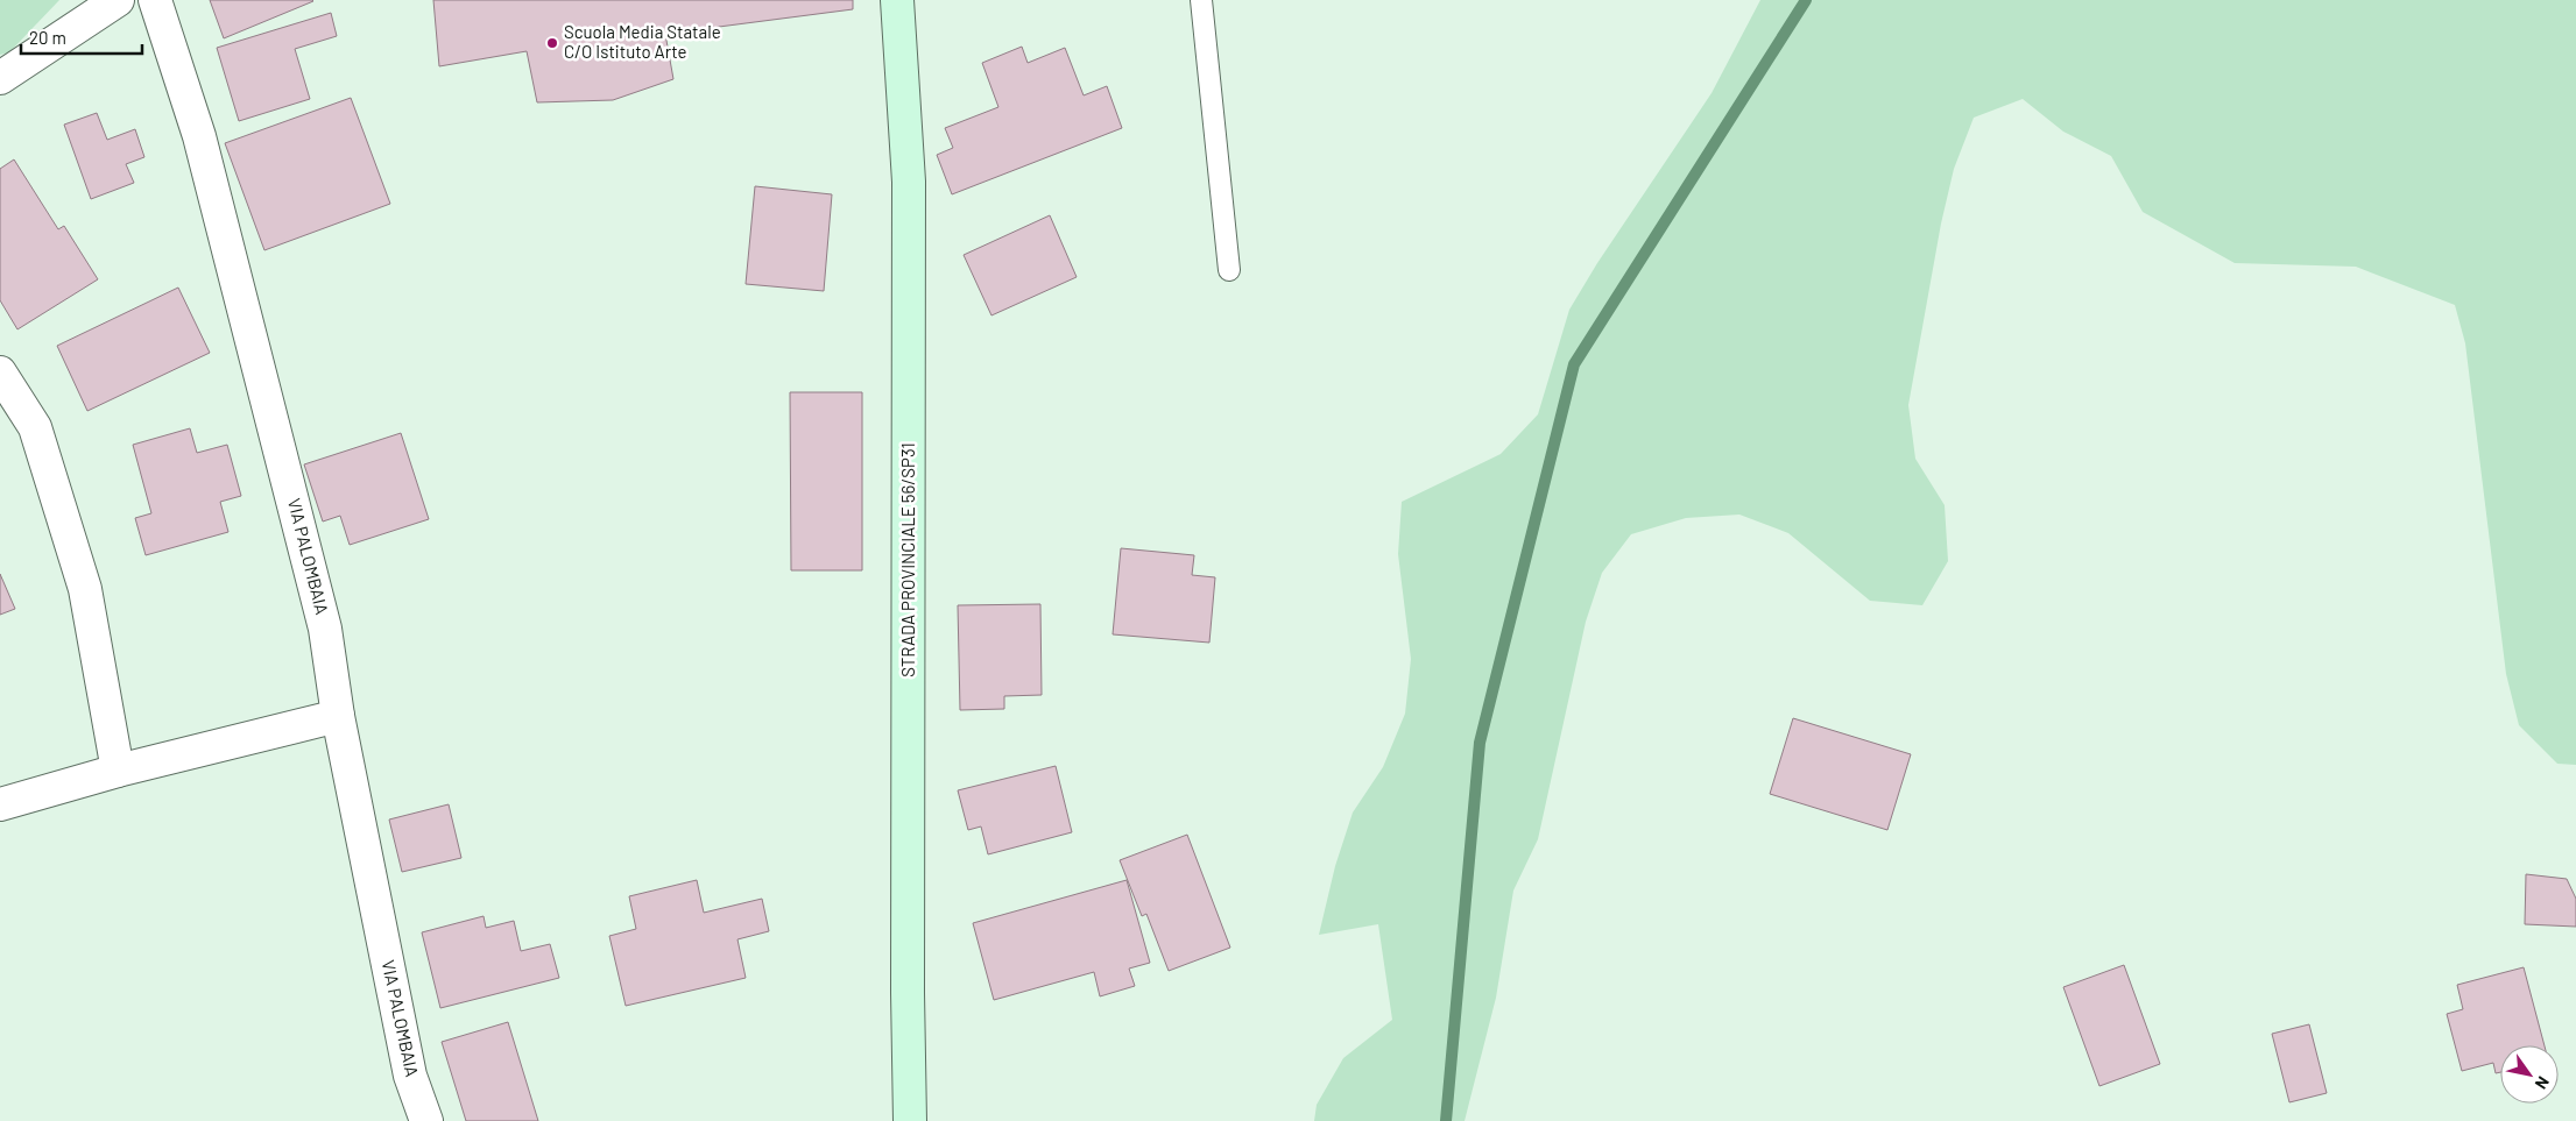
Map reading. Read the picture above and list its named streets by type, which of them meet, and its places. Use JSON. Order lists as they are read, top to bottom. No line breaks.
{"streets":{"street":["VIA PALOMBAIA","STRADA PROVINCIALE 56/SP31"]},"places":["Scuola Media Statale C/O Istituto Arte"],"scale_bar":"20 m","north":"bottom right"}
